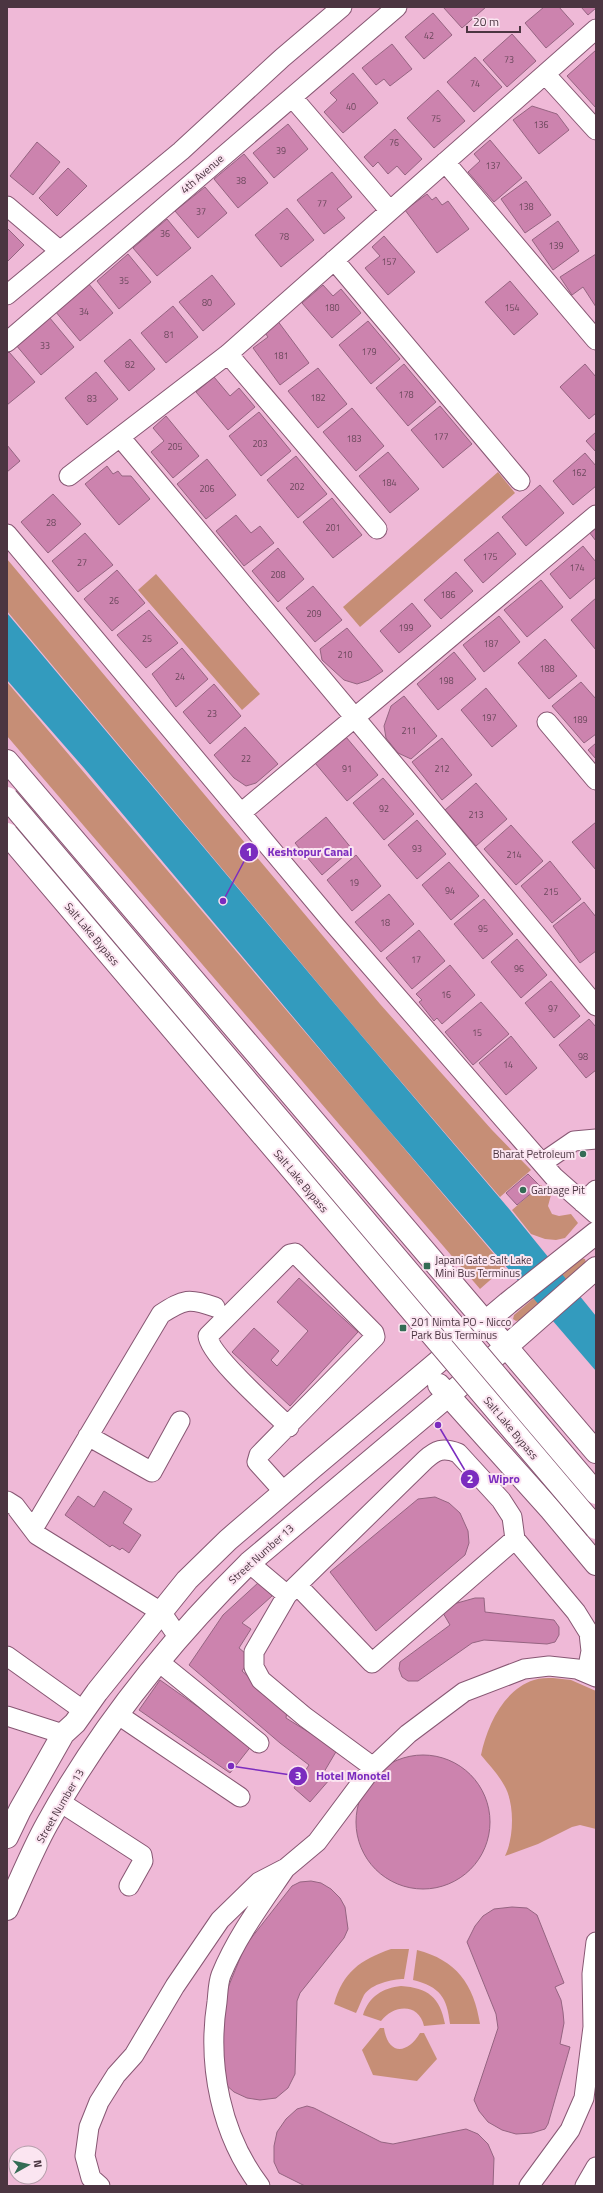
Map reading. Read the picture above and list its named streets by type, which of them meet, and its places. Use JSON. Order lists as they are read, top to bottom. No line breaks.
{"streets":{"main road":["Salt Lake Bypass","Street Number 13"],"street":["4th Avenue"]},"places":{"other":["Keshtopur Canal","Bharat Petroleum","Garbage Pit","Wipro","Hotel Monotel"],"transit":["Japani Gate Salt Lake Mini Bus Terminus","201 Nimta PO - Nicco Park Bus Terminus"]},"house_numbers":["42","73","74","40","75","136","76","39","137","38","77","138","37","36","78","139","157","35","80","180","154","34","81","33","179","181","82","178","182","83","177","183","203","205","162","184","202","206","28","201","175","27","174","208","186","26","209","199","25","187","210","188","24","198","23","197","189","211","22","91","212","92","213","93","214","19","94","215","18","95","17","96","16","97","15","98","14"],"scale_bar":"20 m","north":"right"}
